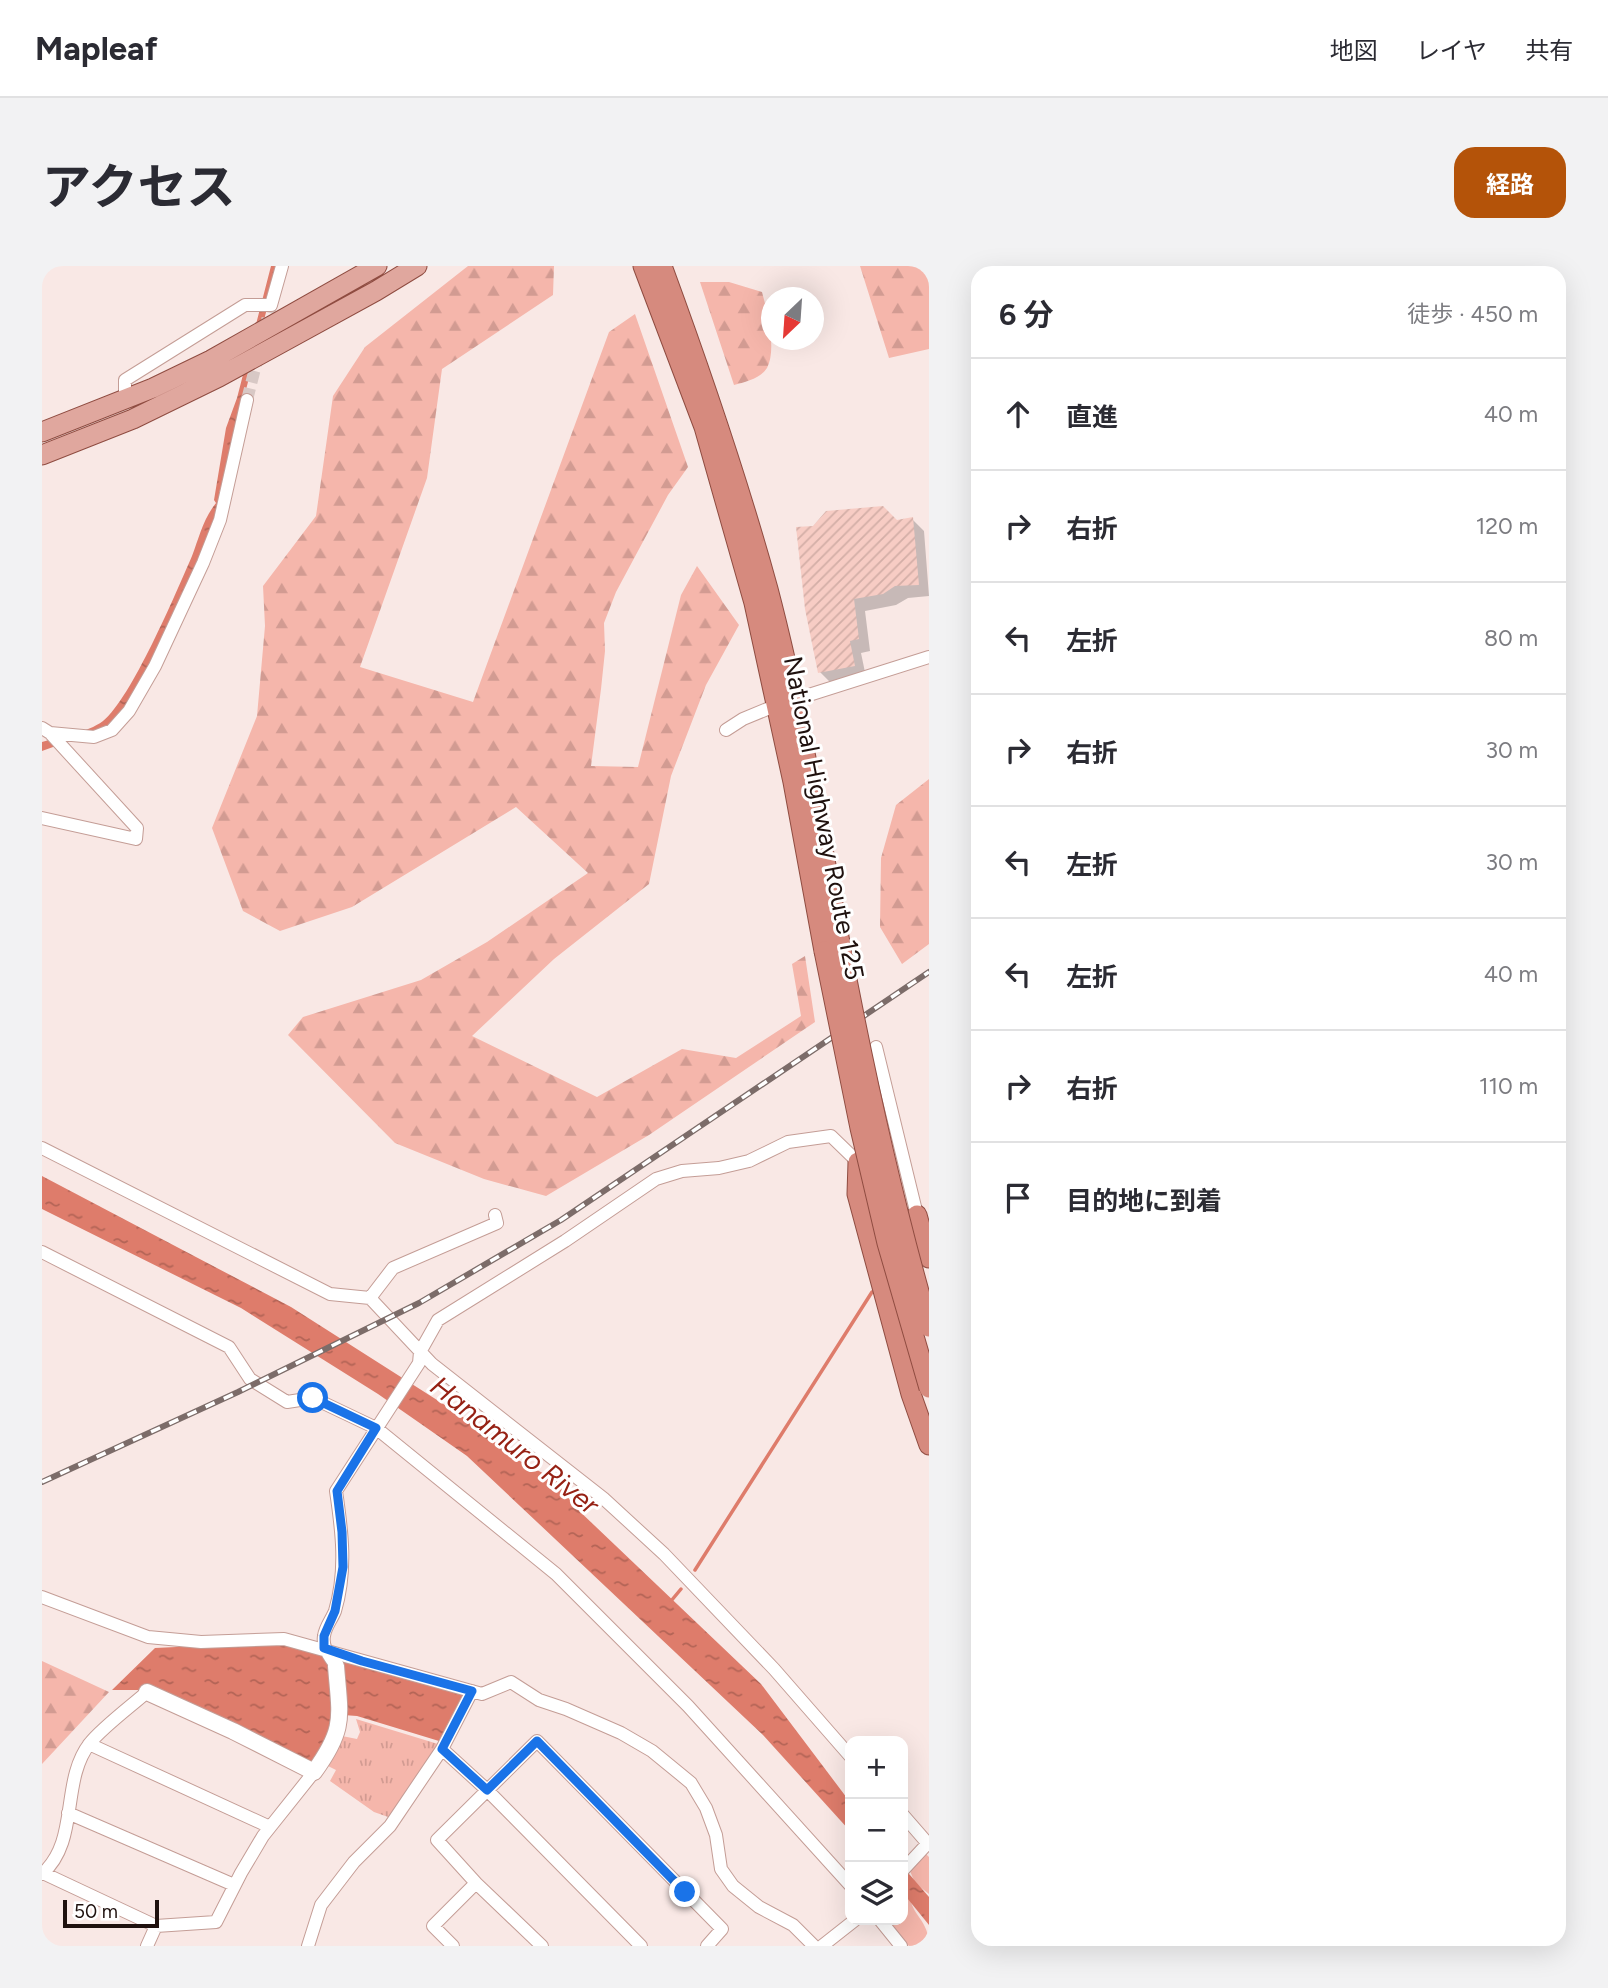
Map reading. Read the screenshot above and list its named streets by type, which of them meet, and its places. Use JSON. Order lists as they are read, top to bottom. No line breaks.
{"streets":{"highway":["National Highway Route 125"]},"water":["Hanamuro River"],"scale_bar":"50 m","north":"bottom left","page":{"header":"Mapleaf","nav":["地図","レイヤ","共有"],"title":"アクセス","buttons":"経路","heading":["6 分","徒歩 · 450 m"],"list":[["直進","40 m"],["右折","120 m"],["左折","80 m"],["右折","30 m"],["左折","30 m"],["左折","40 m"],["右折","110 m"],"目的地に到着"],"map_buttons":["+","−"],"scale":"50 m"}}
